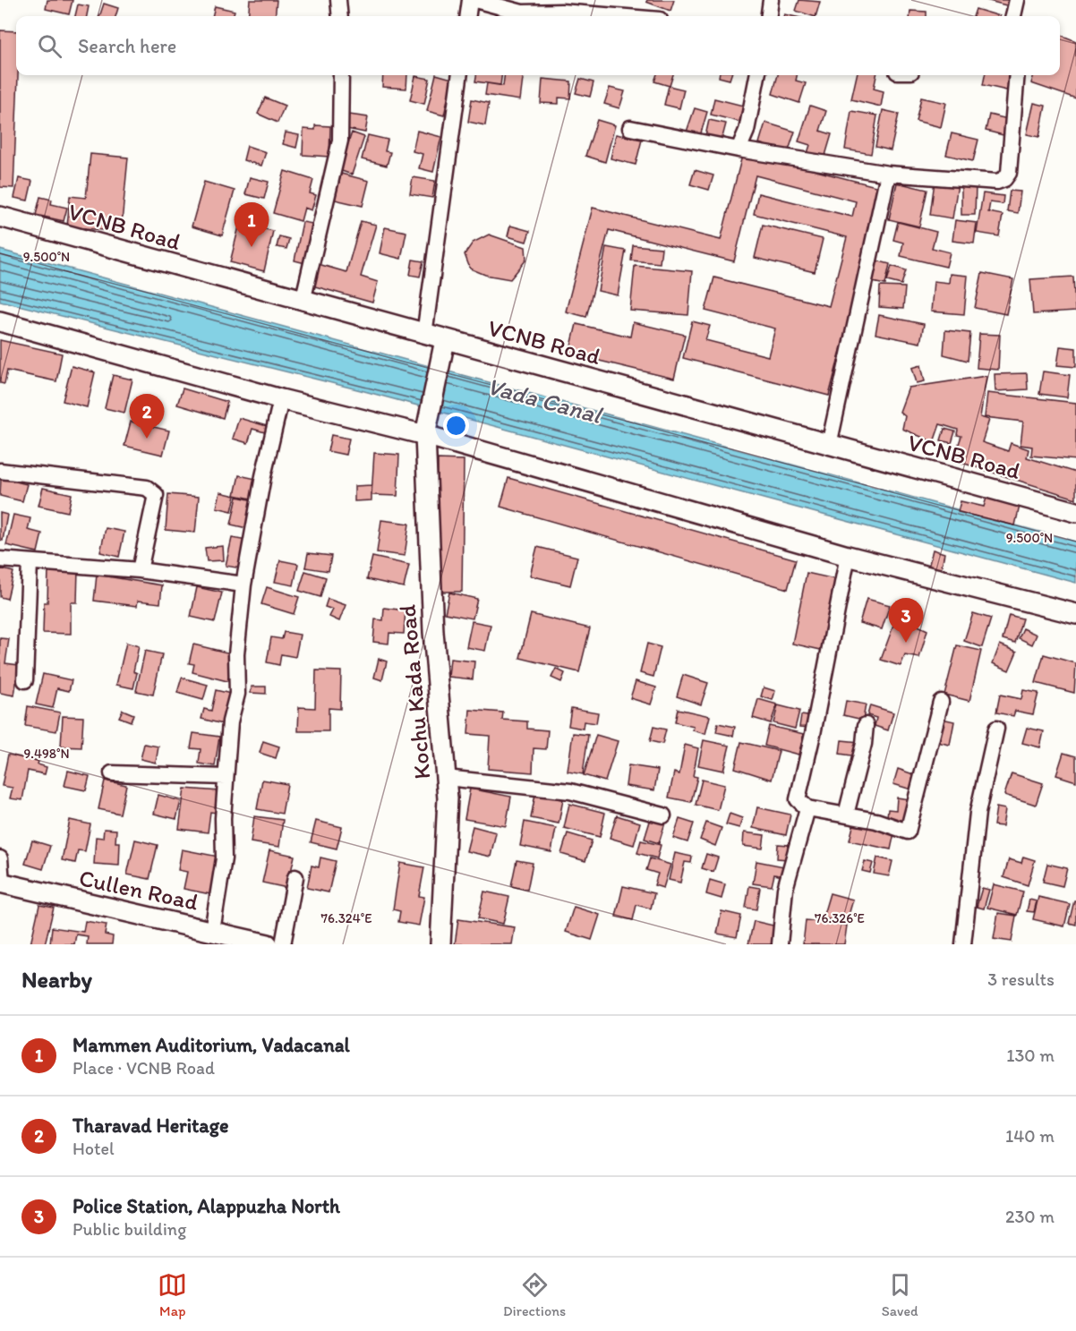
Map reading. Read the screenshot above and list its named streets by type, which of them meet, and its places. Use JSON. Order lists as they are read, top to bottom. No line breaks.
{"streets":{"main road":["VCNB Road","Kochu Kada Road","Cullen Road"]},"crossings":[["VCNB Road","Kochu Kada Road"]],"water":["Vada Canal"],"page":{"search":"Search here","pins":["1","2","3"],"heading":["Nearby","3 results"],"list":[{"mark":"1","name":"Mammen Auditorium, Vadacanal","note":"Place · VCNB Road","value":"130 m"},{"mark":"2","name":"Tharavad Heritage","note":"Hotel","value":"140 m"},{"mark":"3","name":"Police Station, Alappuzha North","note":"Public building","value":"230 m"}],"nav":["Map","Directions","Saved"]},"coordinates":["9.500°N","9.498°N","76.324°E","76.326°E"]}
